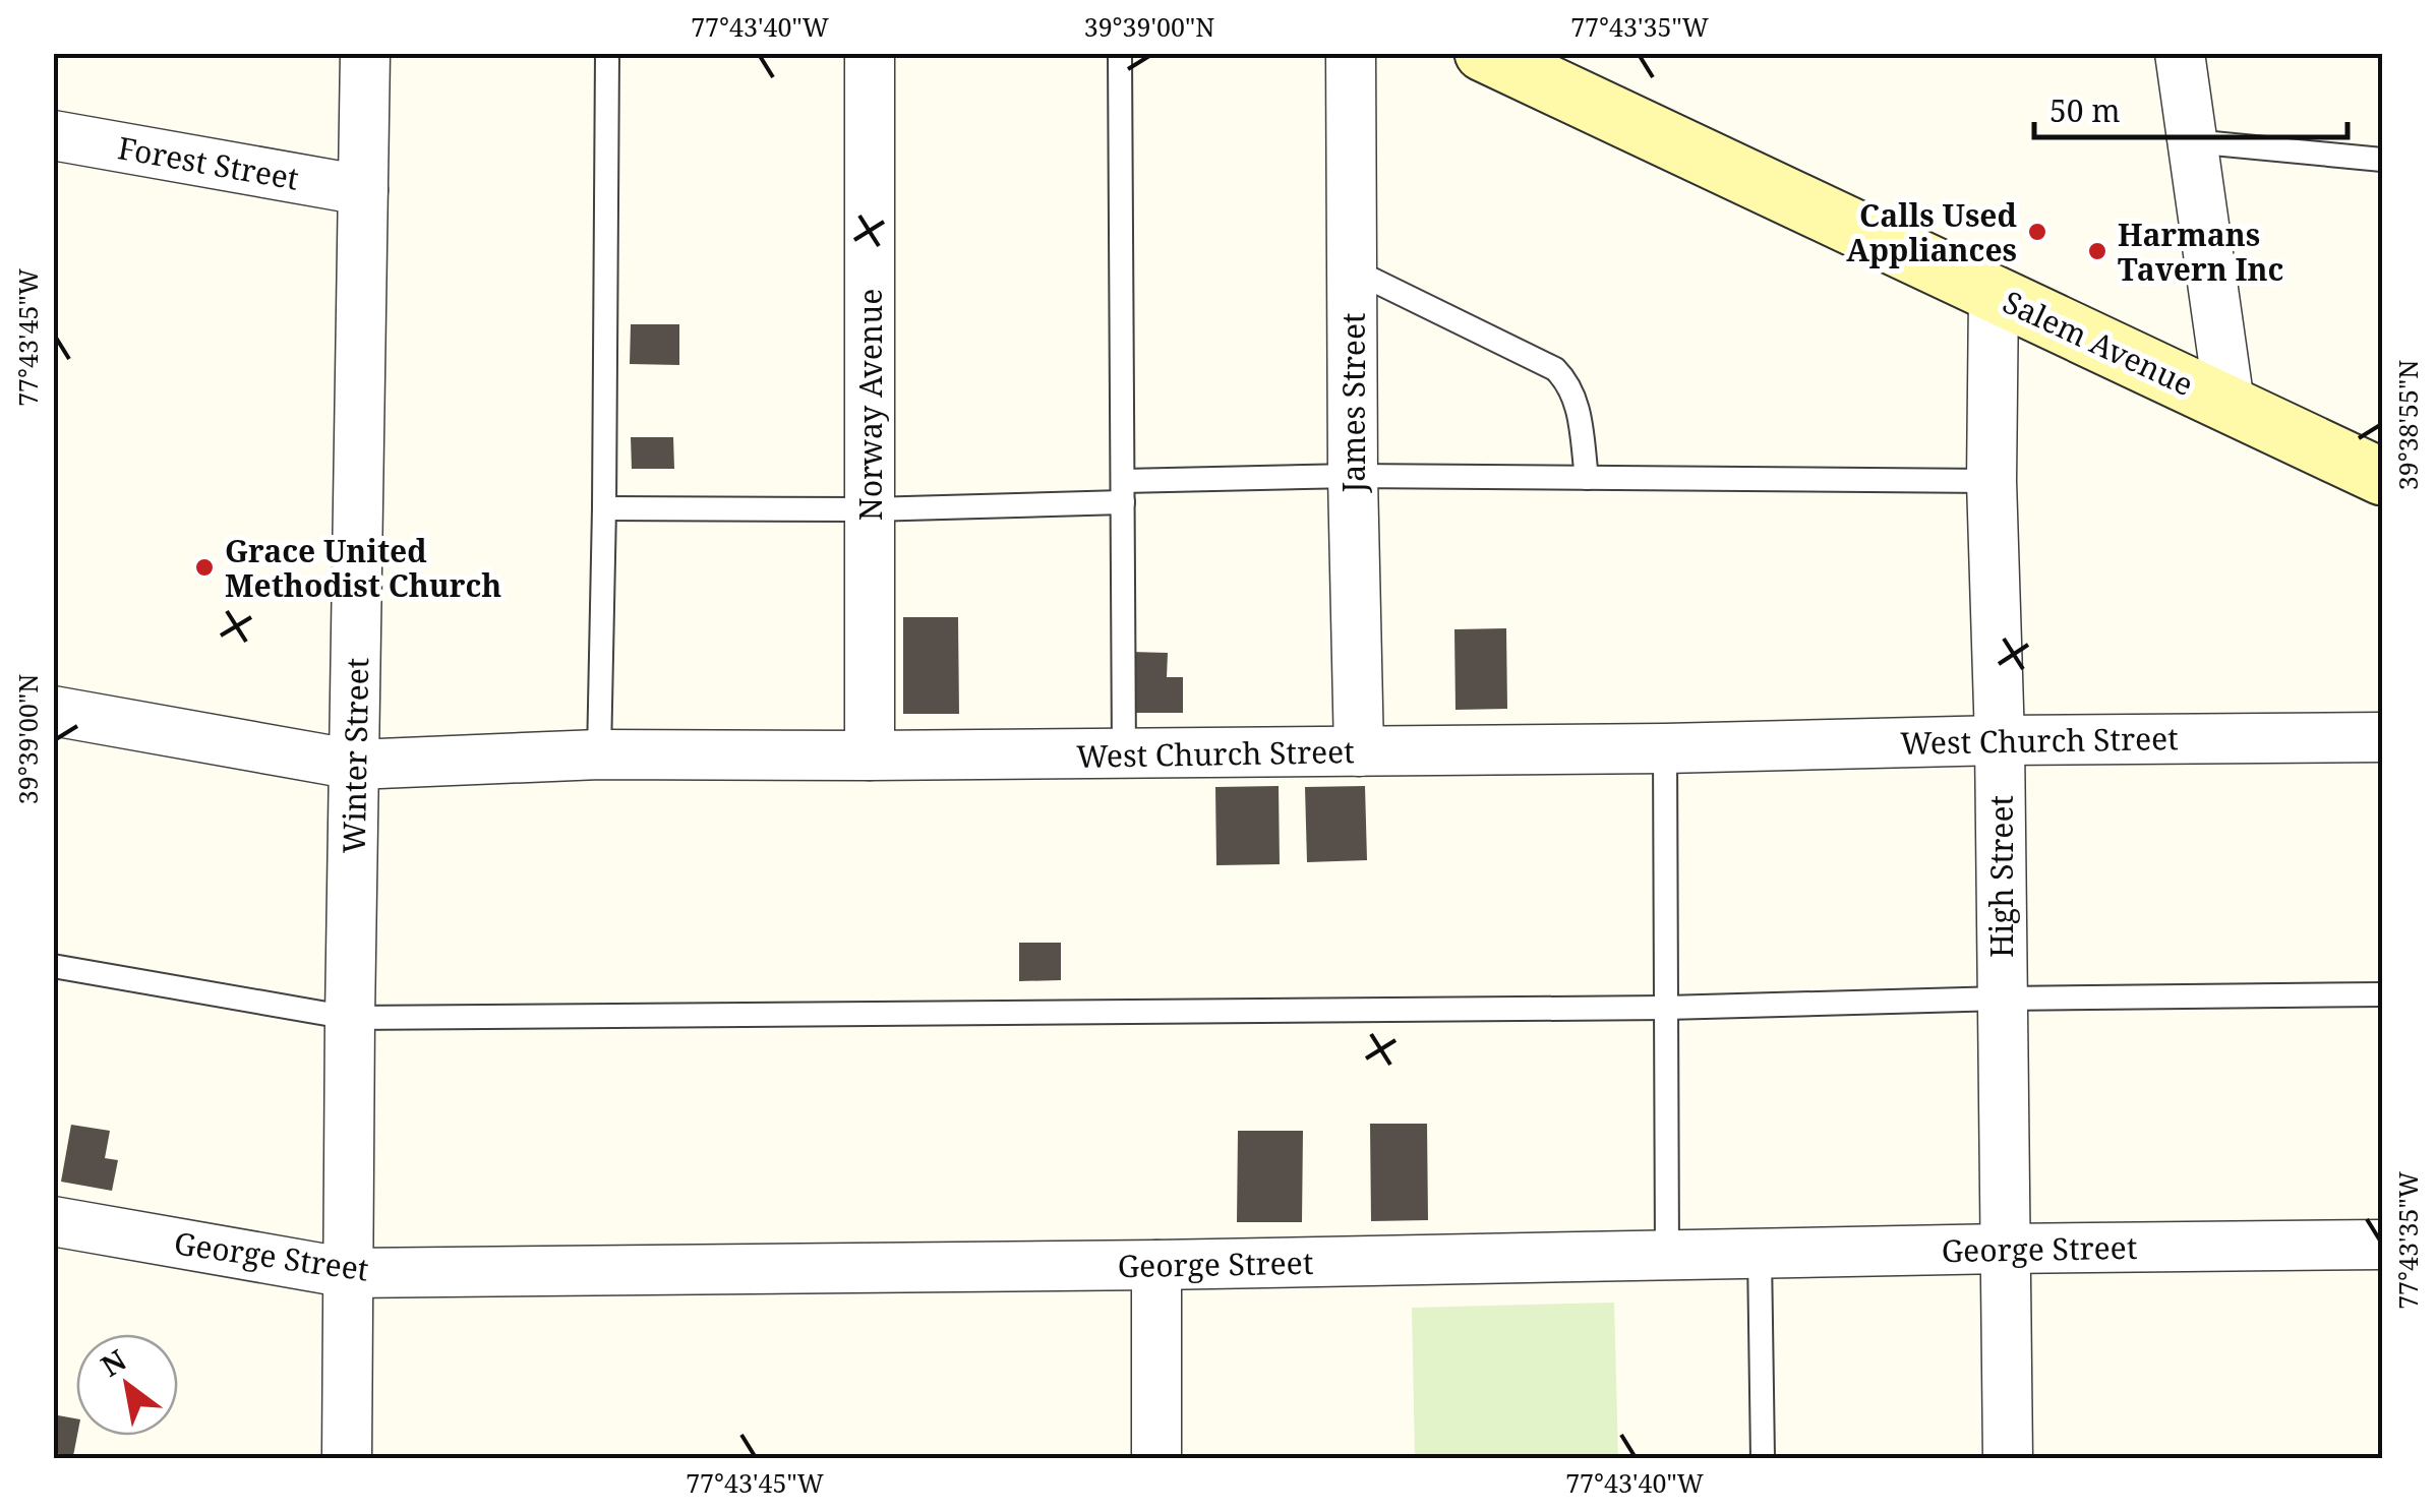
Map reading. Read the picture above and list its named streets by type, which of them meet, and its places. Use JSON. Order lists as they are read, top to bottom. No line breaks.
{"streets":{"main road":["Salem Avenue"],"street":["Forest Street","James Street","Norway Avenue","West Church Street","Winter Street","High Street","George Street"]},"crossings":[["Forest Street","Winter Street"],["Salem Avenue","High Street"],["James Street","West Church Street"],["Norway Avenue","West Church Street"],["West Church Street","Winter Street"],["West Church Street","High Street"],["Winter Street","George Street"],["High Street","George Street"]],"places":["Calls Used Appliances","Harmans Tavern Inc","Grace United Methodist Church"],"scale_bar":"50 m","north":"top left","coordinates":["77°43'40\"W","39°39'00\"N","77°43'35\"W","77°43'45\"W","39°38'55\"N"]}
